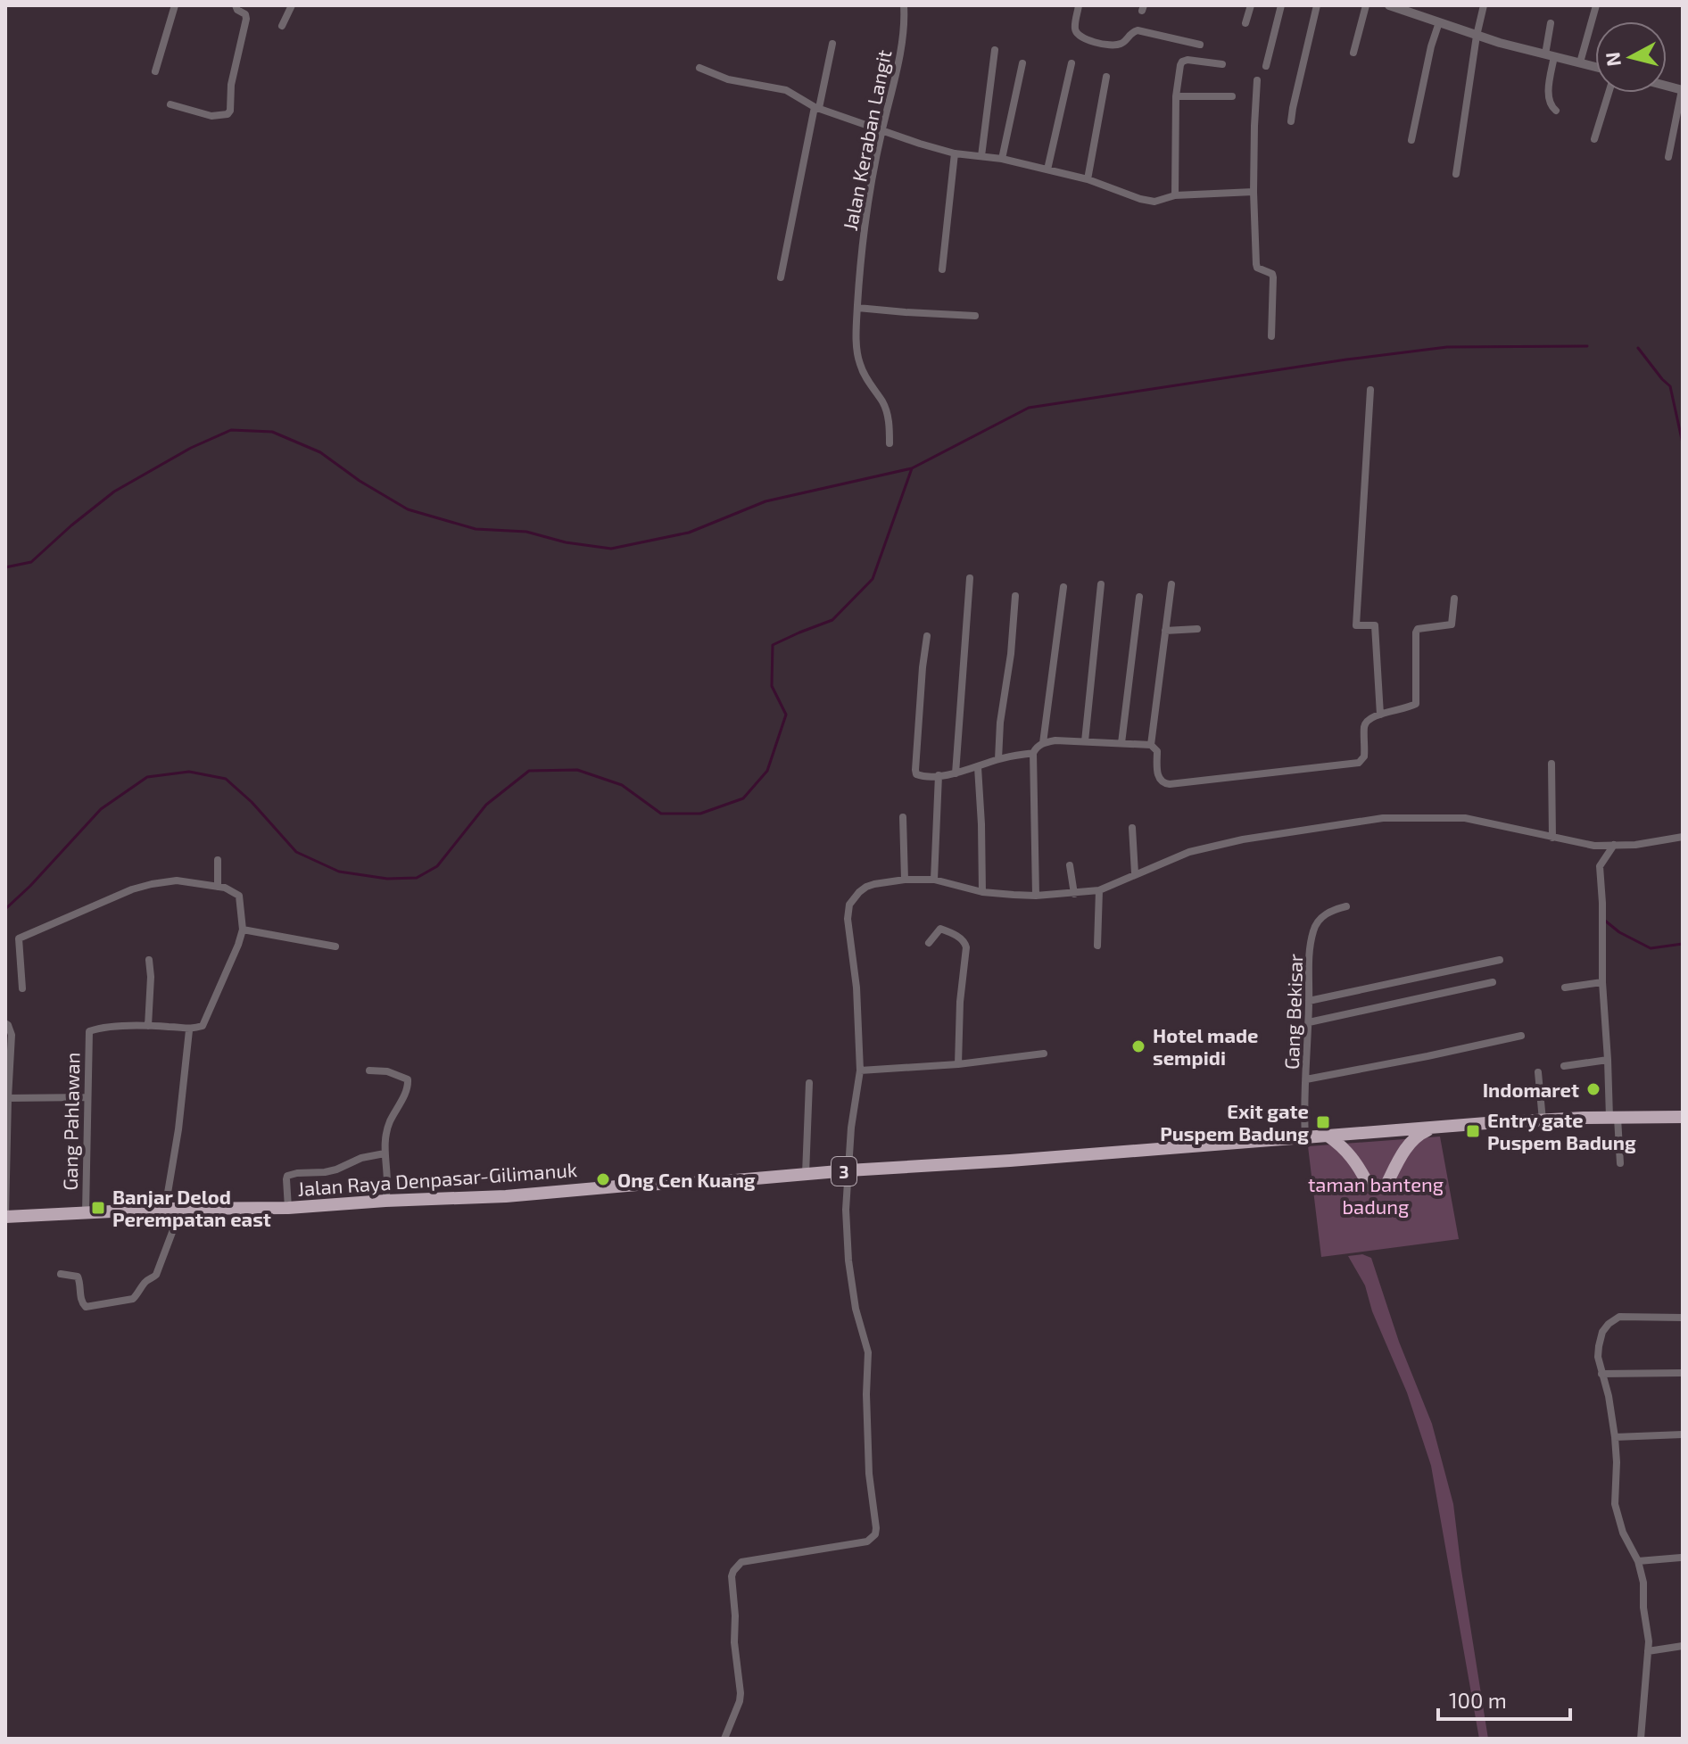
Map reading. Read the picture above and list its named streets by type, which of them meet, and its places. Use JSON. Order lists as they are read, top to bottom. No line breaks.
{"streets":{"highway":["3","Jalan Raya Denpasar-Gilimanuk"],"street":["Jalan Keraban Langit","Gang Bekisar","Gang Pahlawan"]},"crossings":[["Gang Bekisar","Jalan Raya Denpasar-Gilimanuk"],["Gang Pahlawan","Jalan Raya Denpasar-Gilimanuk"]],"parks":["taman banteng badung"],"places":{"other":["Hotel made sempidi","Indomaret","Ong Cen Kuang"],"transit":["Exit gate Puspem Badung","Entry gate Puspem Badung","Banjar Delod Perempatan east"]},"scale_bar":"100 m","north":"left"}
